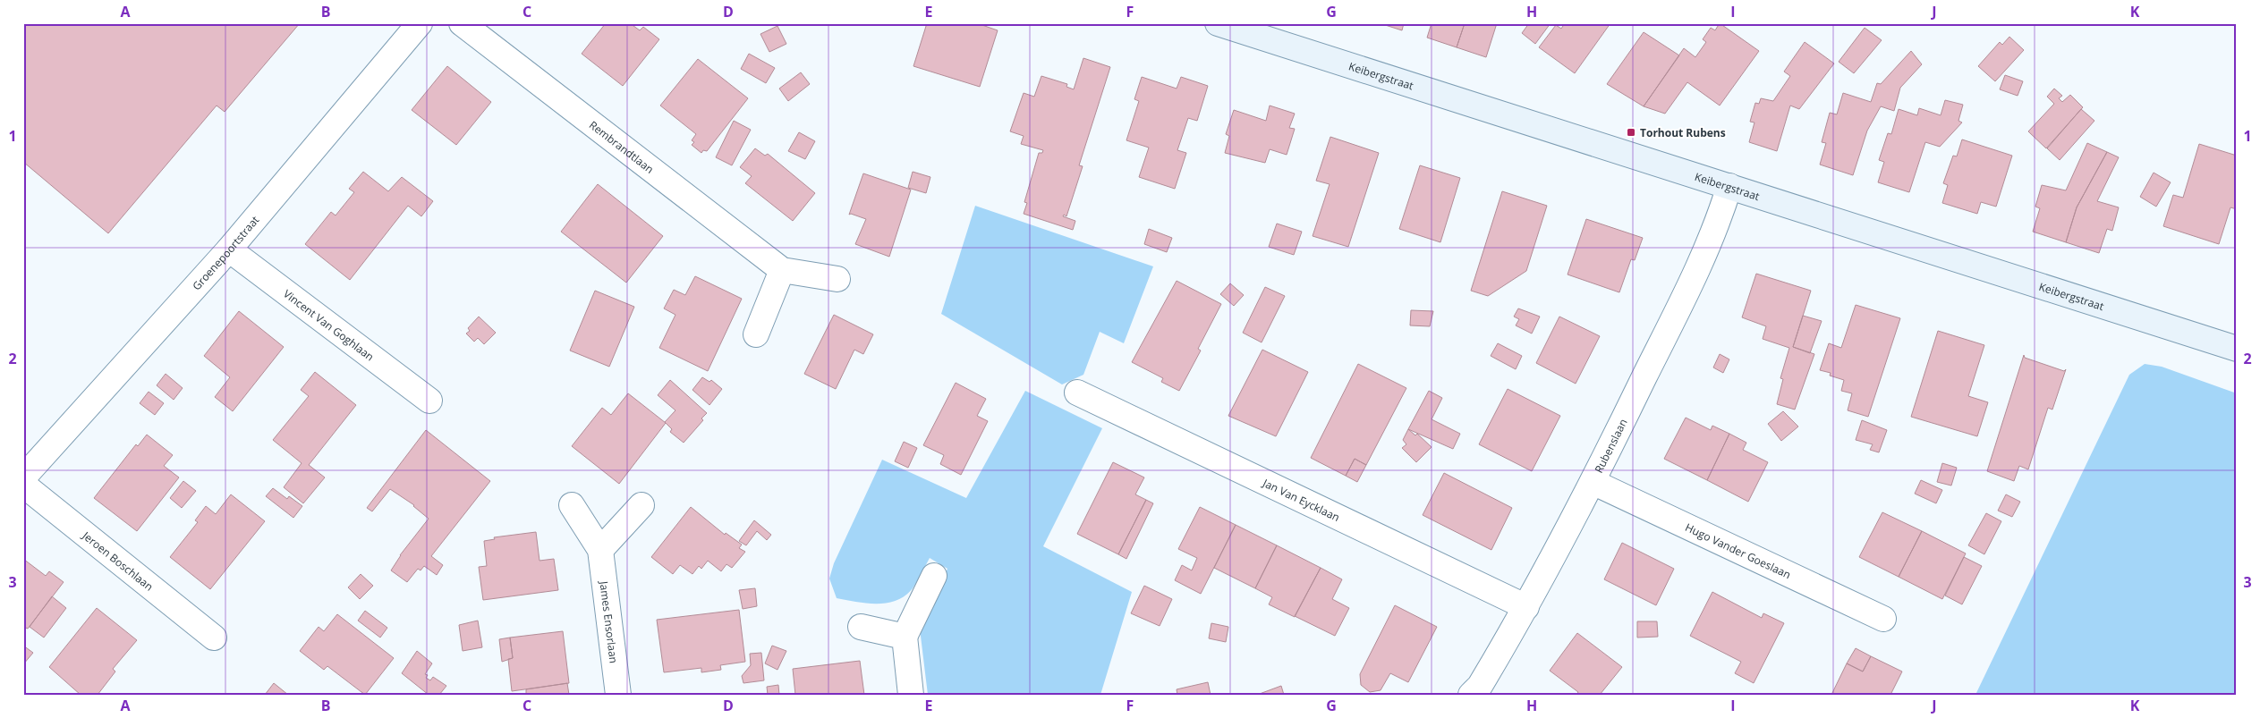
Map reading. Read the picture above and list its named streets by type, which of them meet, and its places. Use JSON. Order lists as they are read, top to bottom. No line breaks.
{"streets":{"street":["Keibergstraat","Rembrandtlaan","Groenepoortstraat","Vincent Van Goghlaan","Rubenslaan","Jan Van Eycklaan","Hugo Vander Goeslaan","Jeroen Boschlaan","James Ensorlaan"]},"crossings":[["Keibergstraat","Rubenslaan"],["Groenepoortstraat","Vincent Van Goghlaan"],["Rubenslaan","Jan Van Eycklaan"],["Rubenslaan","Hugo Vander Goeslaan"]],"places":{"transit":["Torhout Rubens"]},"grid":{"columns":["A","B","C","D","E","F","G","H","I","J","K"],"rows":["1","2","3"]}}
